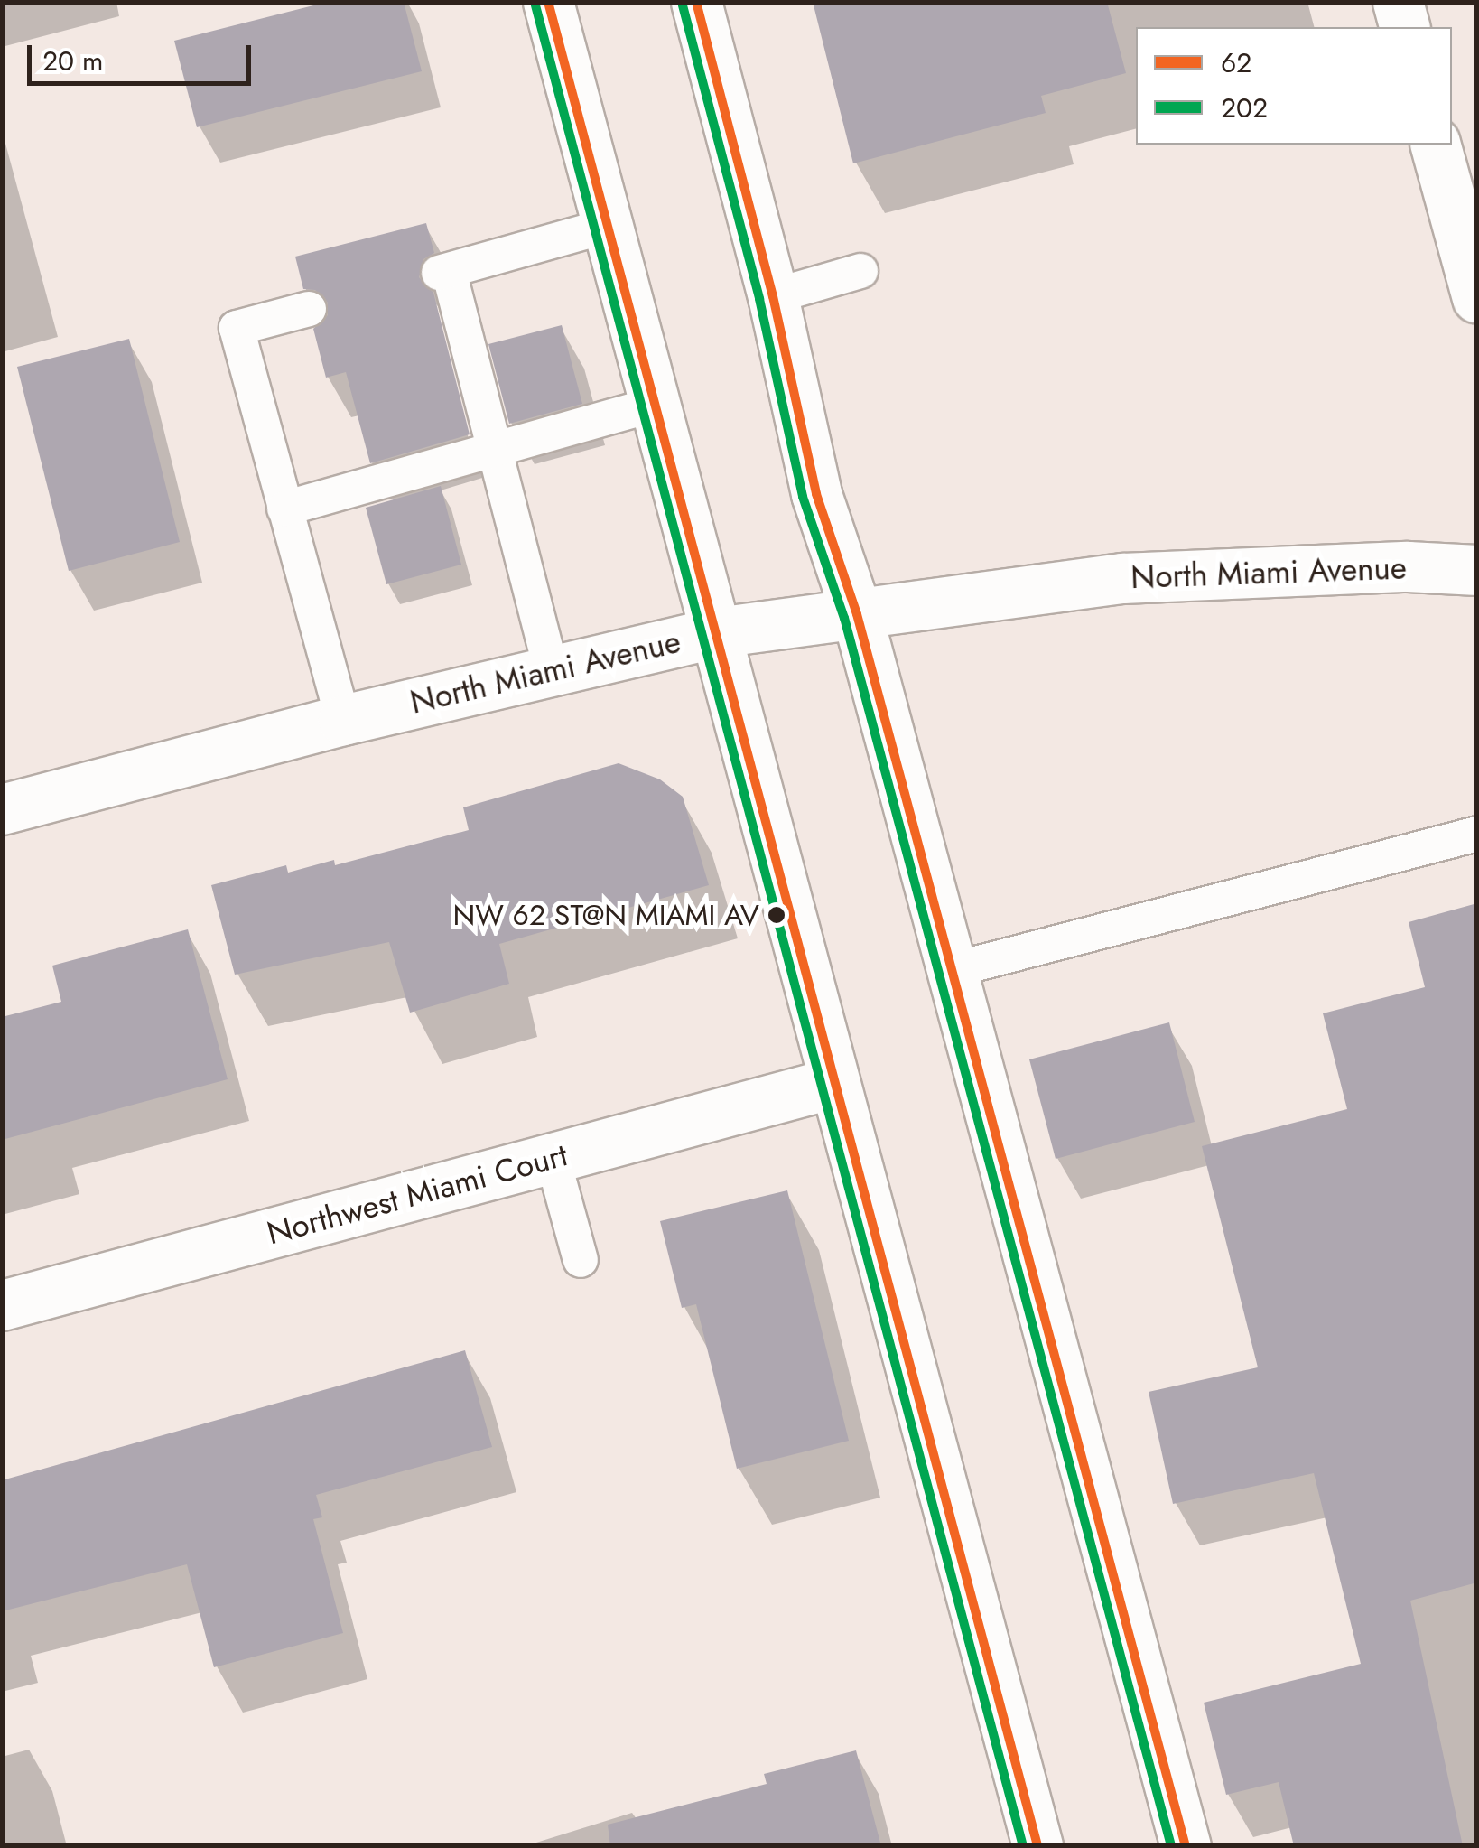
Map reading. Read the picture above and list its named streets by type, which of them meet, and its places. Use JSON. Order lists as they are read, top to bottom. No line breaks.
{"streets":{"main road":["North Miami Avenue","Northwest Miami Court"]},"places":["NW 62 ST@N MIAMI AV"],"lines":["transit line 62","transit line 202"],"legend":["62","202"],"scale_bar":"20 m"}
